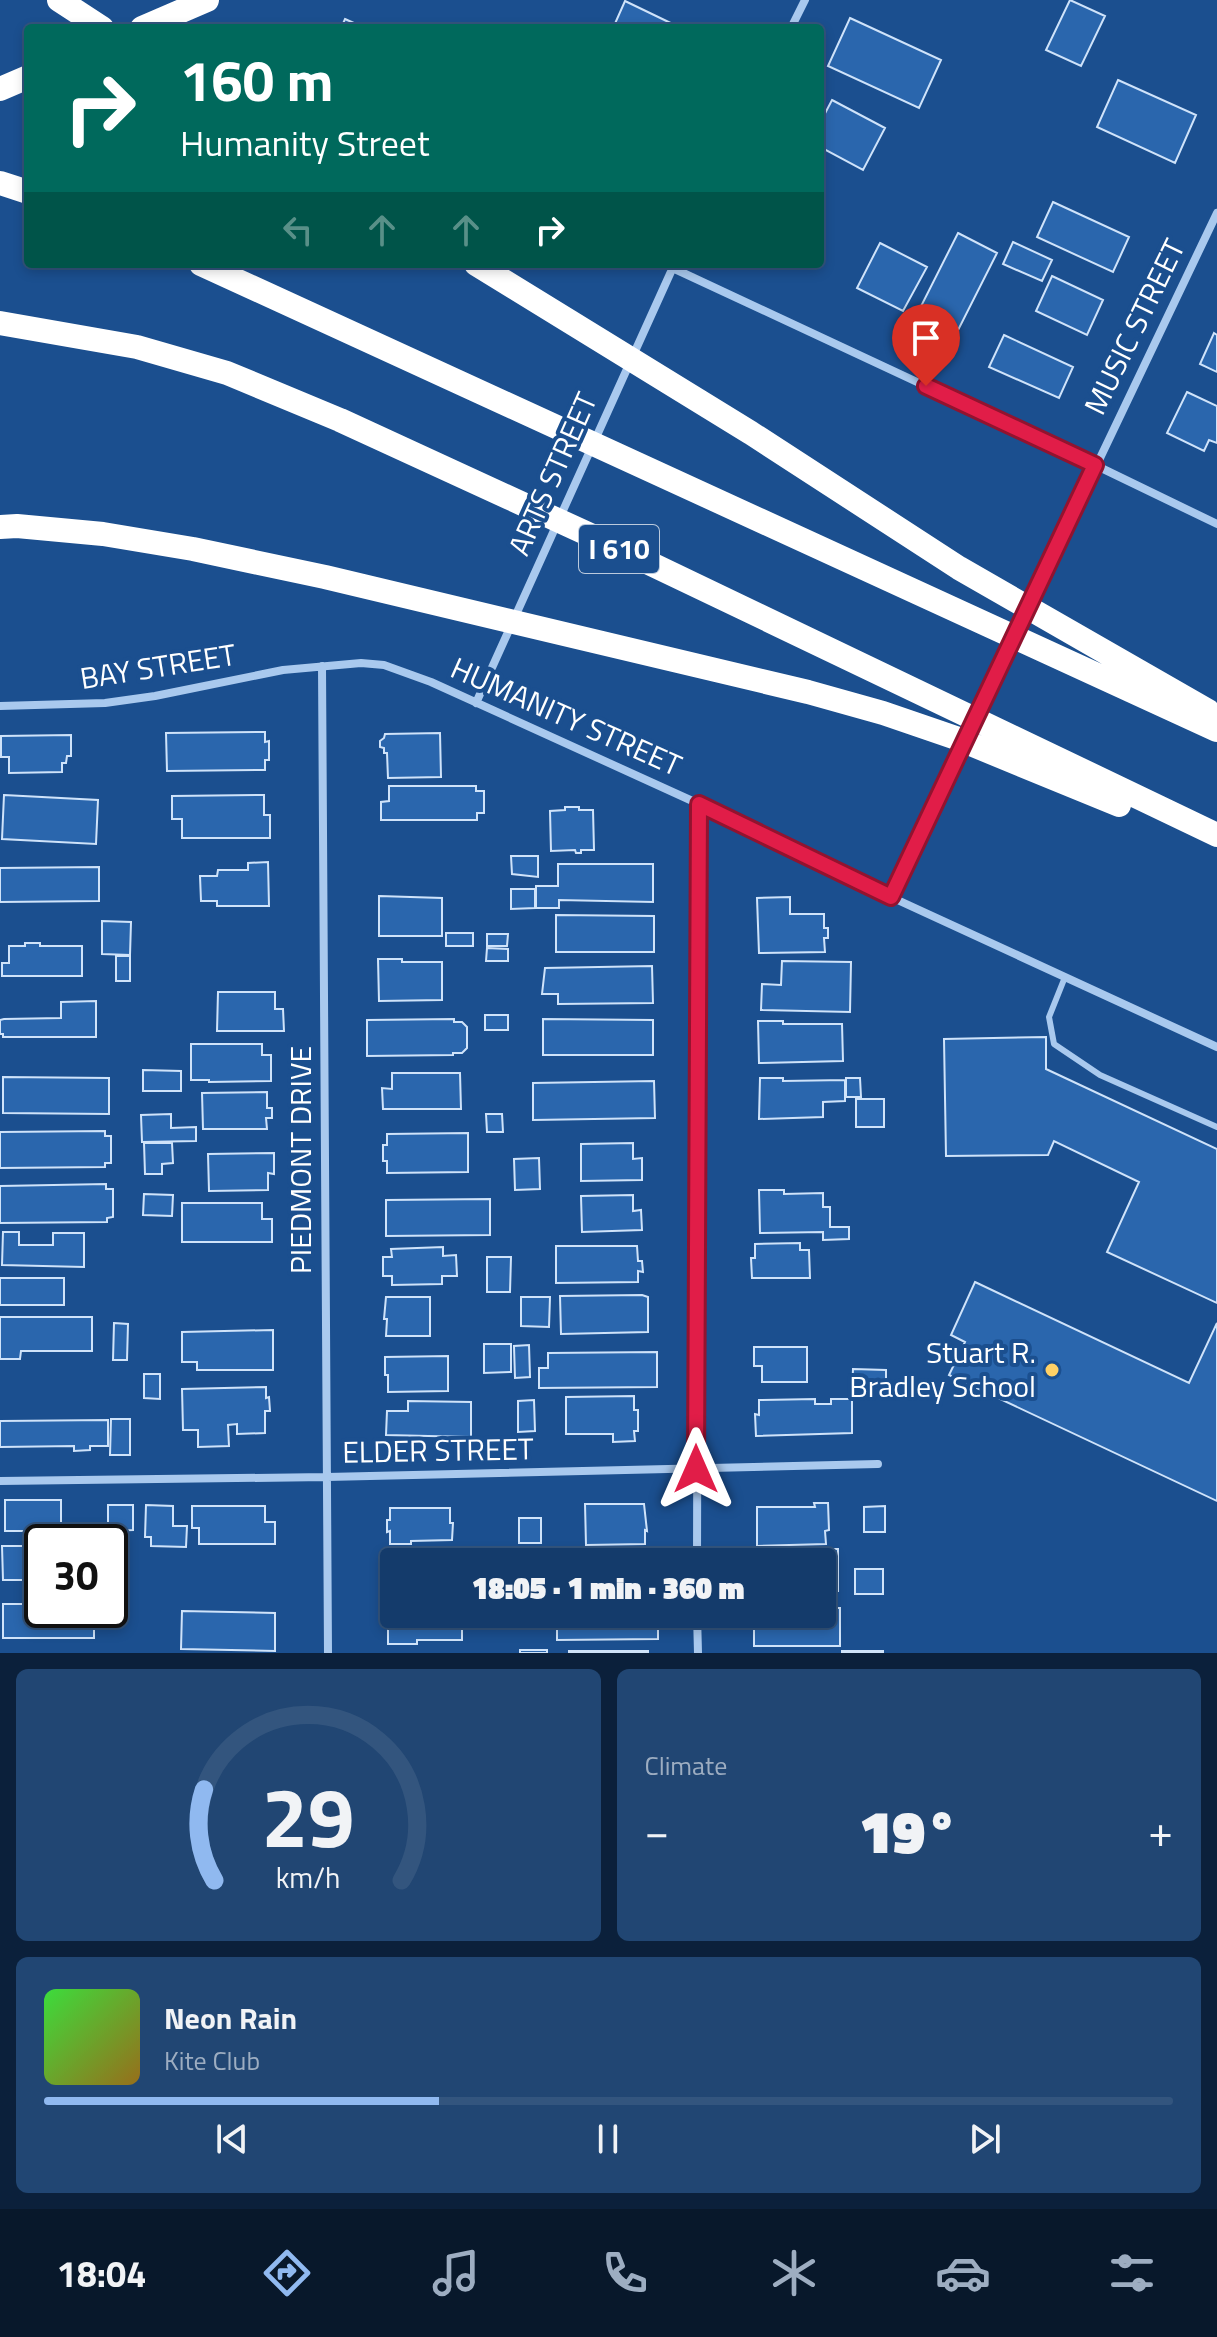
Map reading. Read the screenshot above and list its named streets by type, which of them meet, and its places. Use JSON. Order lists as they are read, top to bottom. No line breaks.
{"streets":{"highway":["I 610"],"street":["MUSIC STREET","ARTS STREET","BAY STREET","HUMANITY STREET","PIEDMONT DRIVE","ELDER STREET"]},"crossings":[["MUSIC STREET","I 610"],["ARTS STREET","HUMANITY STREET"],["BAY STREET","HUMANITY STREET"],["BAY STREET","PIEDMONT DRIVE"],["HUMANITY STREET","PIEDMONT DRIVE"],["PIEDMONT DRIVE","ELDER STREET"]],"places":["Stuart R. Bradley School"],"page":{"turn":["160 m","Humanity Street"],"limit":"30","trip":"18:05 · 1 min · 360 m","tile":"Climate","heat":["−","19°","+"],"song":["Neon Rain","Kite Club"],"tabs":"18:04","gauge":["29","km/h"]}}
